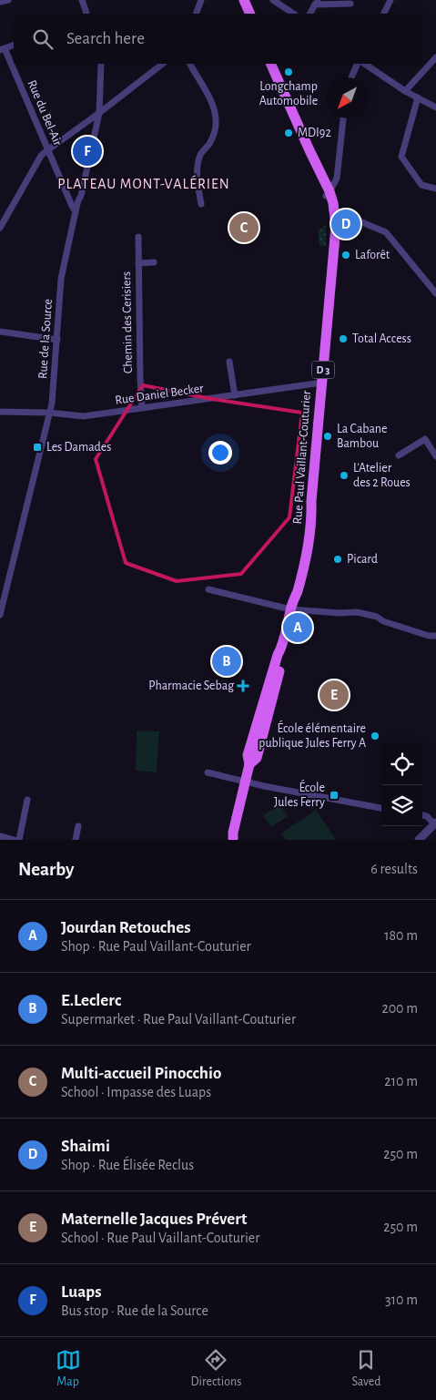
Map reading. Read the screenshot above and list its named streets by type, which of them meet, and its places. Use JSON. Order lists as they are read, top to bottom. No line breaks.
{"streets":{"main road":["D 3","Rue Paul Vaillant-Couturier"],"street":["Rue du Bel-Air","Chemin des Cerisiers","Rue de la Source","Rue Daniel Becker"]},"crossings":[["Rue du Bel-Air","Rue de la Source"],["Chemin des Cerisiers","Rue Daniel Becker"],["Rue de la Source","Rue Daniel Becker"],["Rue Daniel Becker","Rue Paul Vaillant-Couturier"]],"districts":["PLATEAU MONT-VALÉRIEN"],"places":{"other":["Longchamp Automobile","MDI92","Laforêt","Total Access","La Cabane Bambou","L'Atelier des 2 Roues","Picard","École élémentaire publique Jules Ferry A"],"transit":["Les Damades","École Jules Ferry"],"health":["Pharmacie Sebag"]},"north":"bottom left","page":{"search":"Search here","pins":["F","D","C","A","B","E"],"heading":["Nearby","6 results"],"list":[{"mark":"A","name":"Jourdan Retouches","note":"Shop · Rue Paul Vaillant-Couturier","value":"180 m"},{"mark":"B","name":"E.Leclerc","note":"Supermarket · Rue Paul Vaillant-Couturier","value":"200 m"},{"mark":"C","name":"Multi-accueil Pinocchio","note":"School · Impasse des Luaps","value":"210 m"},{"mark":"D","name":"Shaimi","note":"Shop · Rue Élisée Reclus","value":"250 m"},{"mark":"E","name":"Maternelle Jacques Prévert","note":"School · Rue Paul Vaillant-Couturier","value":"250 m"},{"mark":"F","name":"Luaps","note":"Bus stop · Rue de la Source","value":"310 m"}],"nav":["Map","Directions","Saved"]}}
